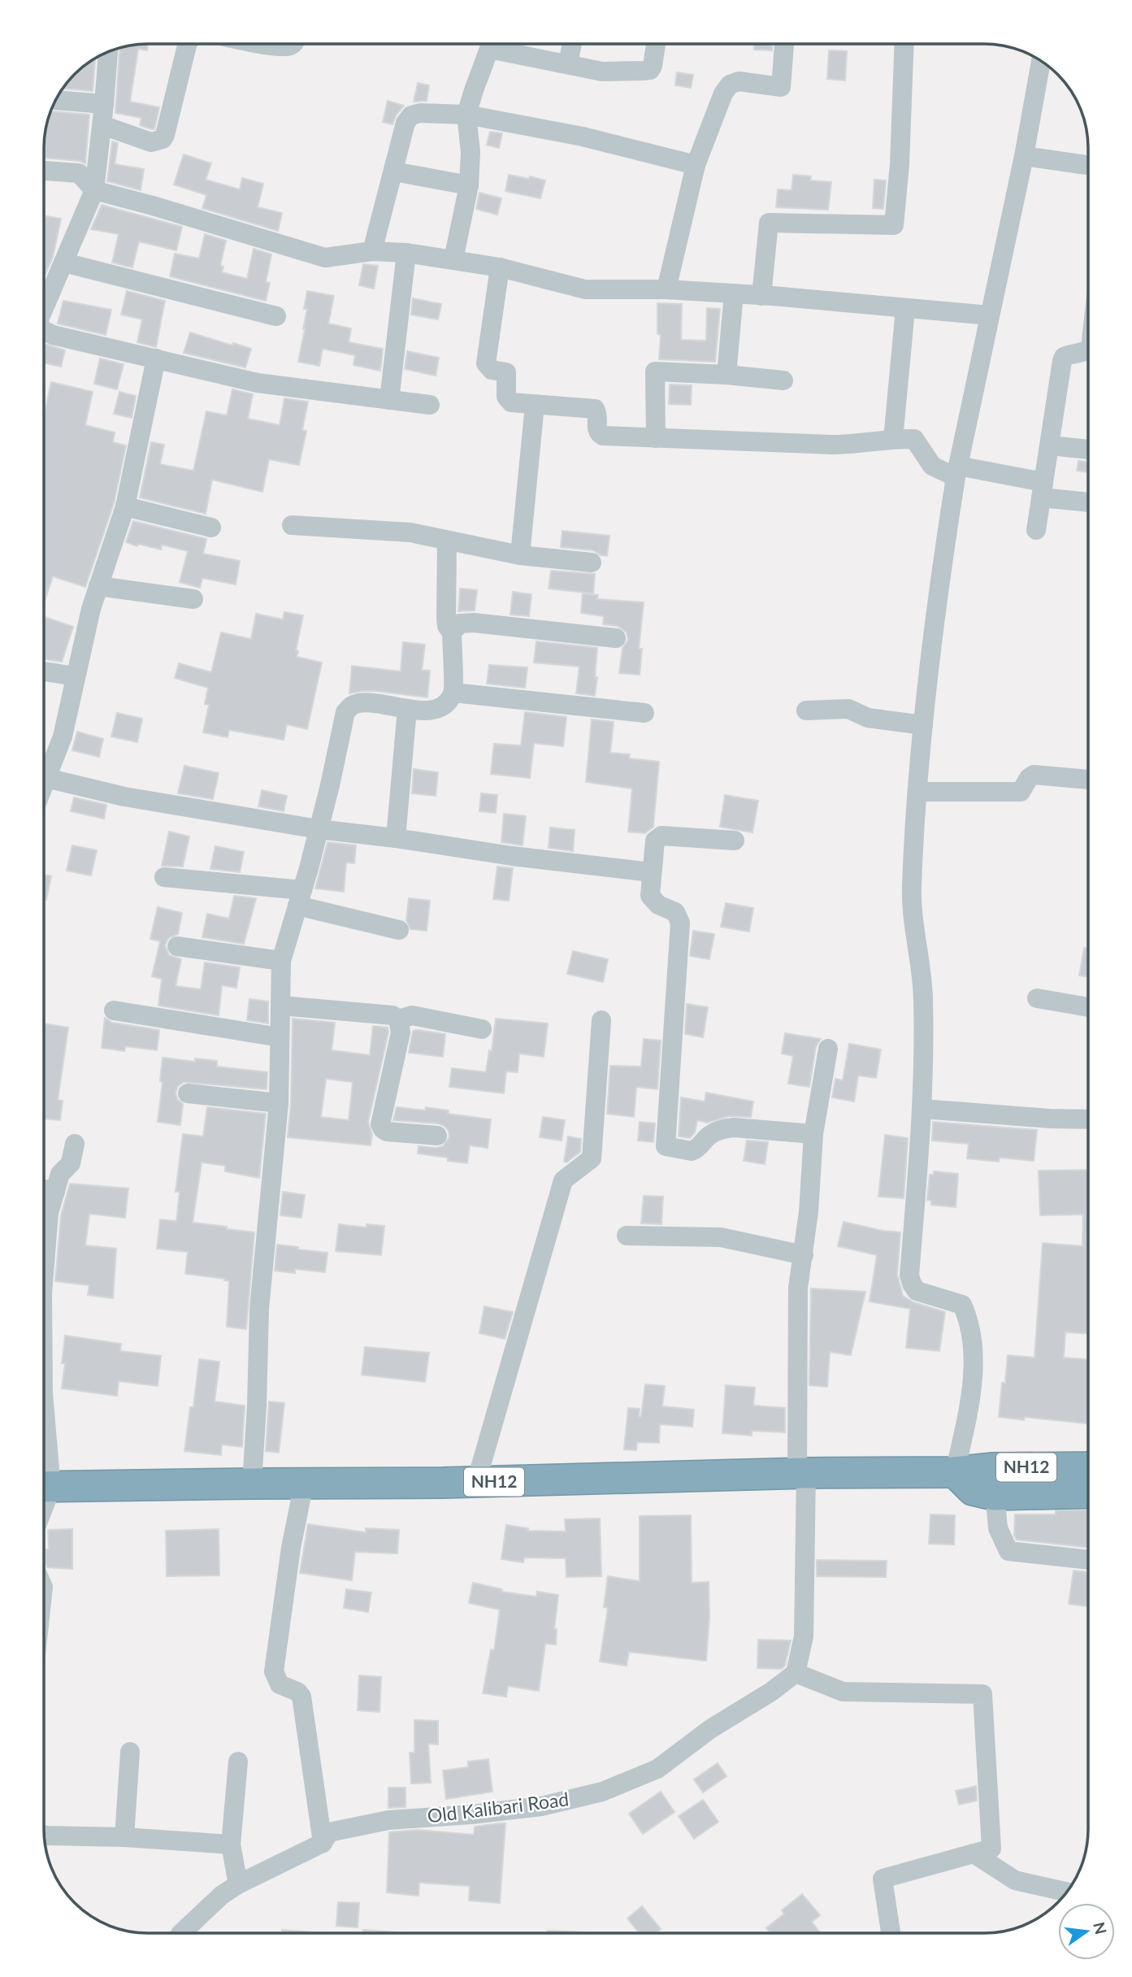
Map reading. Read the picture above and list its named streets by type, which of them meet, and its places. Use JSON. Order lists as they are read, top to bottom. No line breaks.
{"streets":{"highway":["NH12"],"street":["Old Kalibari Road"]},"north":"right"}
